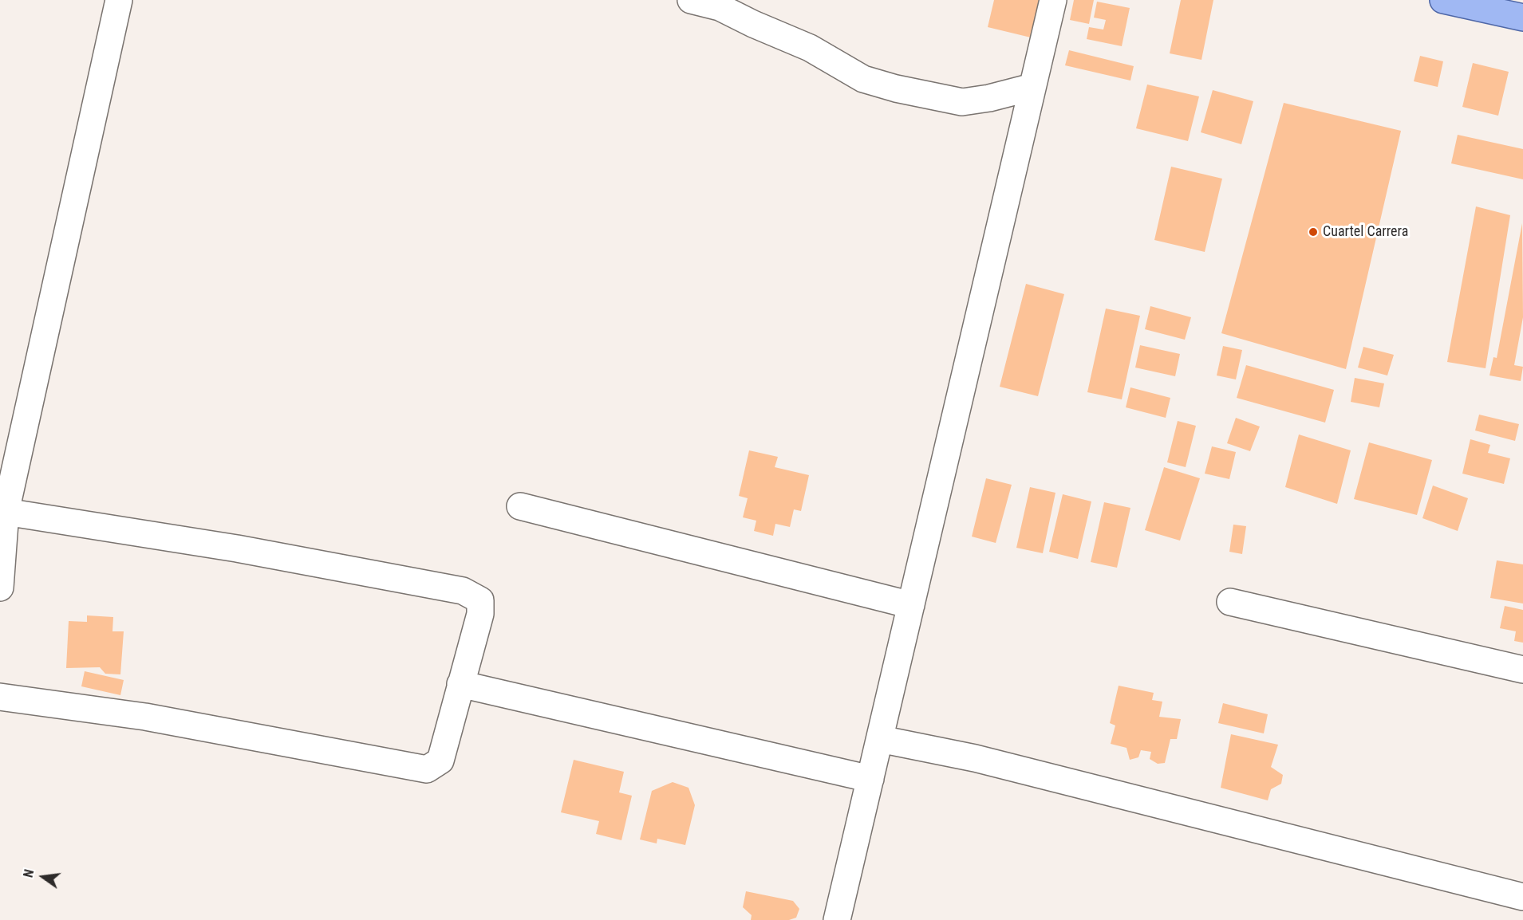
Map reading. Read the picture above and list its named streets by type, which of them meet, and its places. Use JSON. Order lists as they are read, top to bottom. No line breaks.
{"places":["Cuartel Carrera"],"north":"left"}
